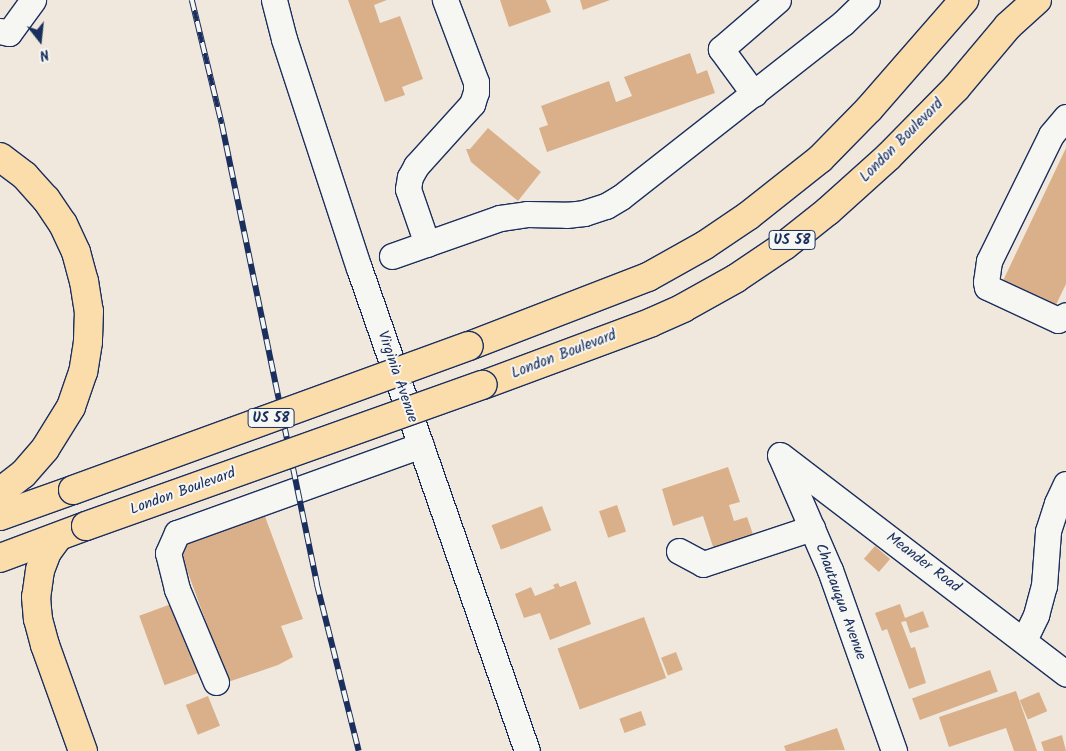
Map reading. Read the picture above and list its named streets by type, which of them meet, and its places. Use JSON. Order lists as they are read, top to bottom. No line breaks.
{"streets":{"main road":["London Boulevard","US 58"],"street":["Virginia Avenue","Meander Road","Chautauqua Avenue"]},"crossings":[["Meander Road","Chautauqua Avenue"]],"north":"bottom"}
